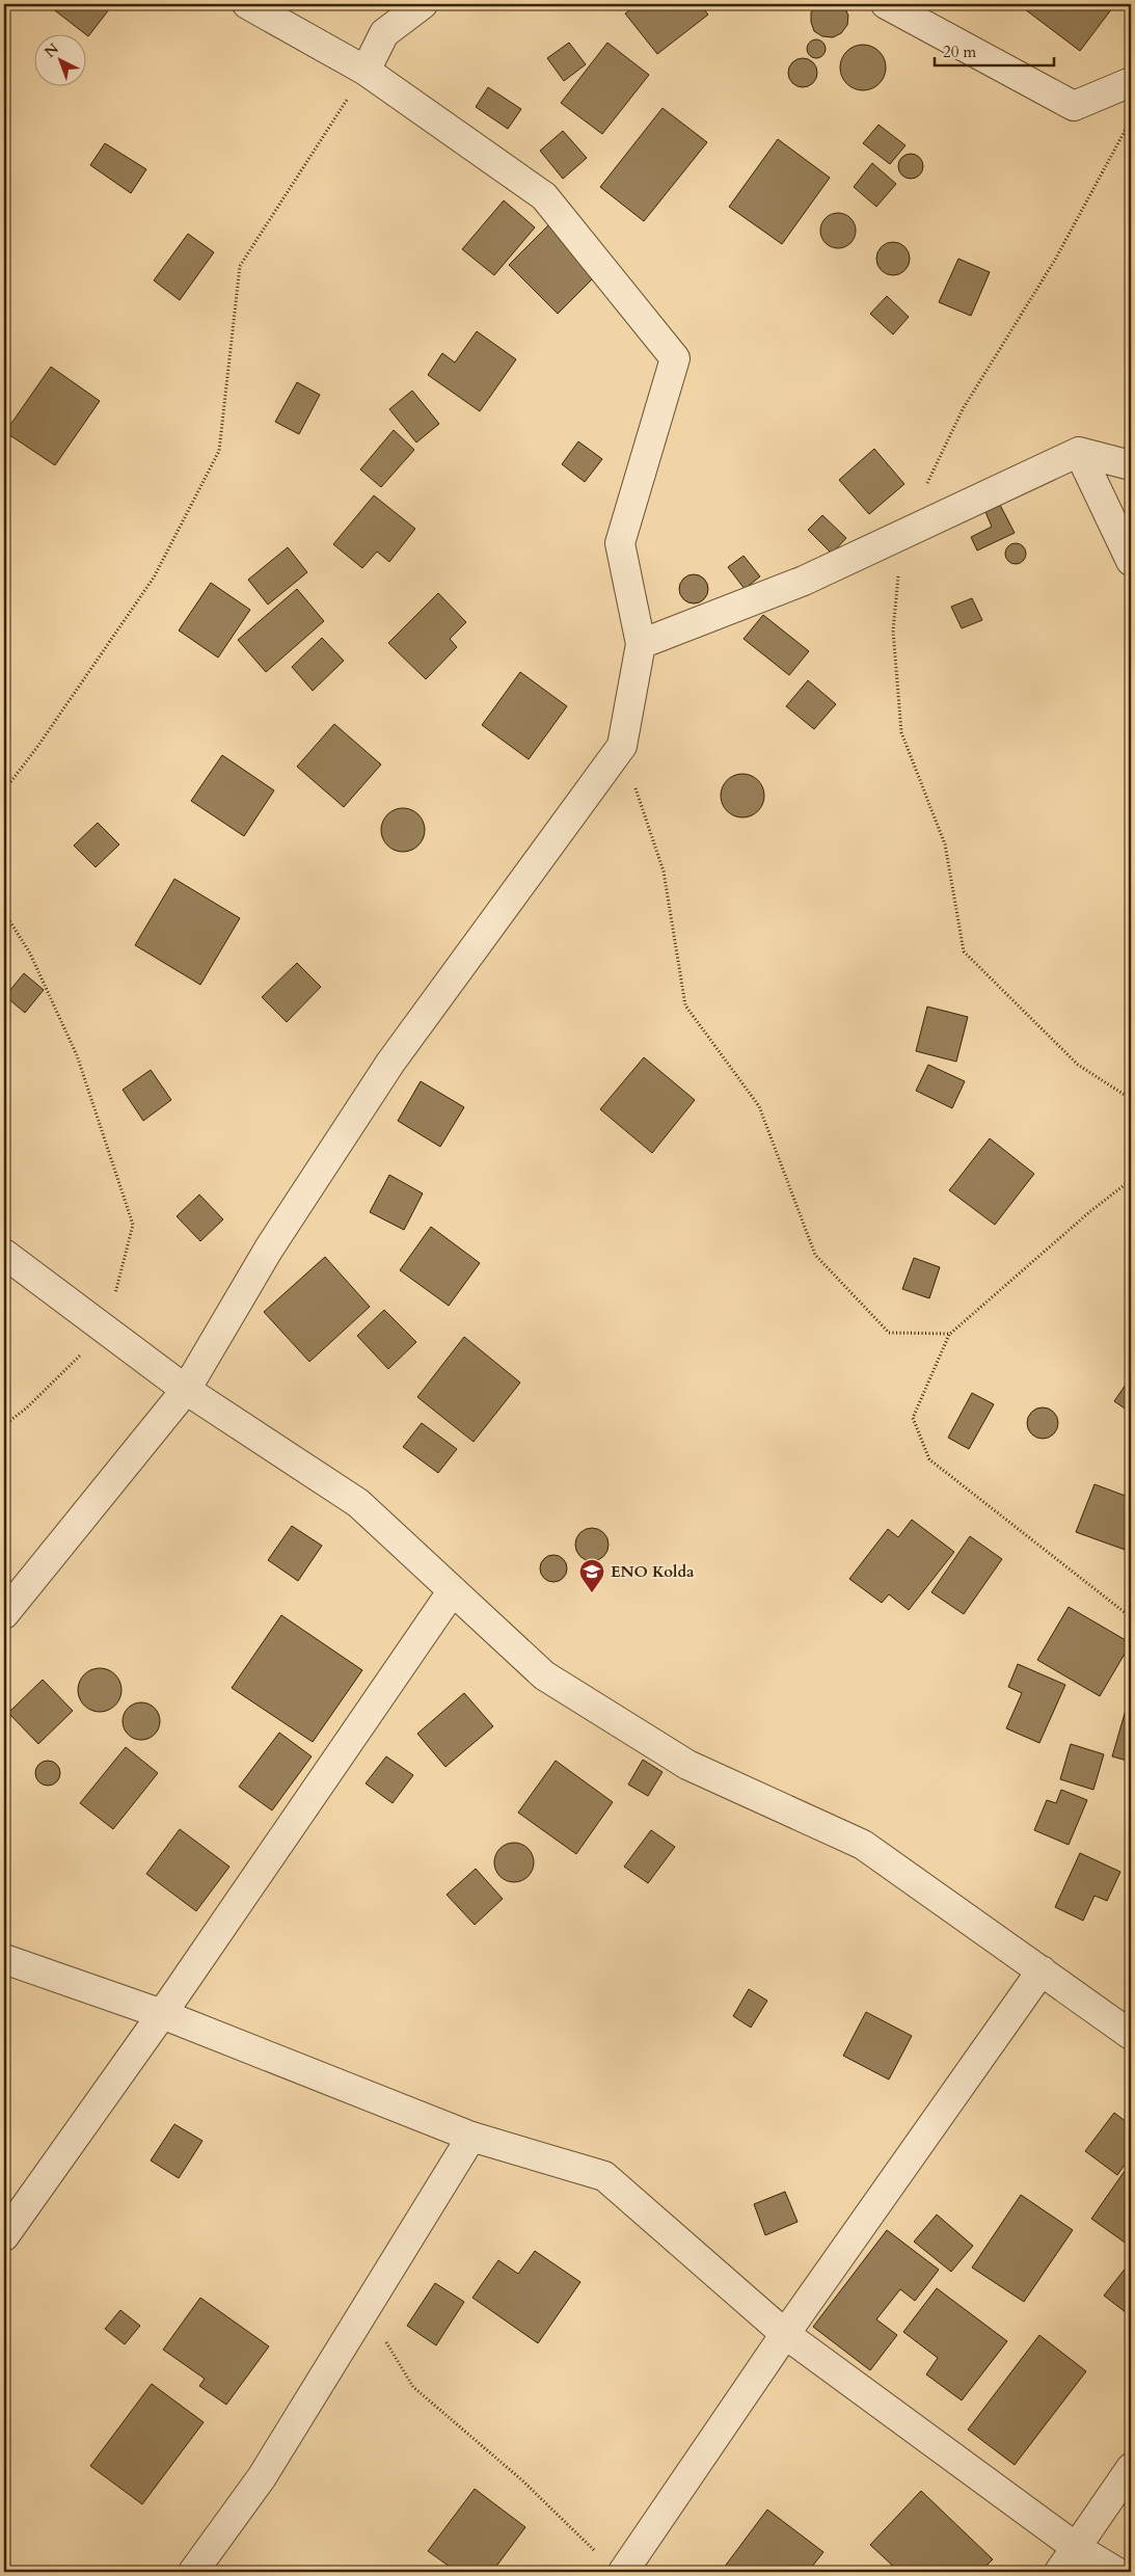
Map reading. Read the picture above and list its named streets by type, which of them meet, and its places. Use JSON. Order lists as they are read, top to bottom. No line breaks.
{"places":{"school or university":["ENO Kolda"]},"scale_bar":"20 m","north":"top left"}
